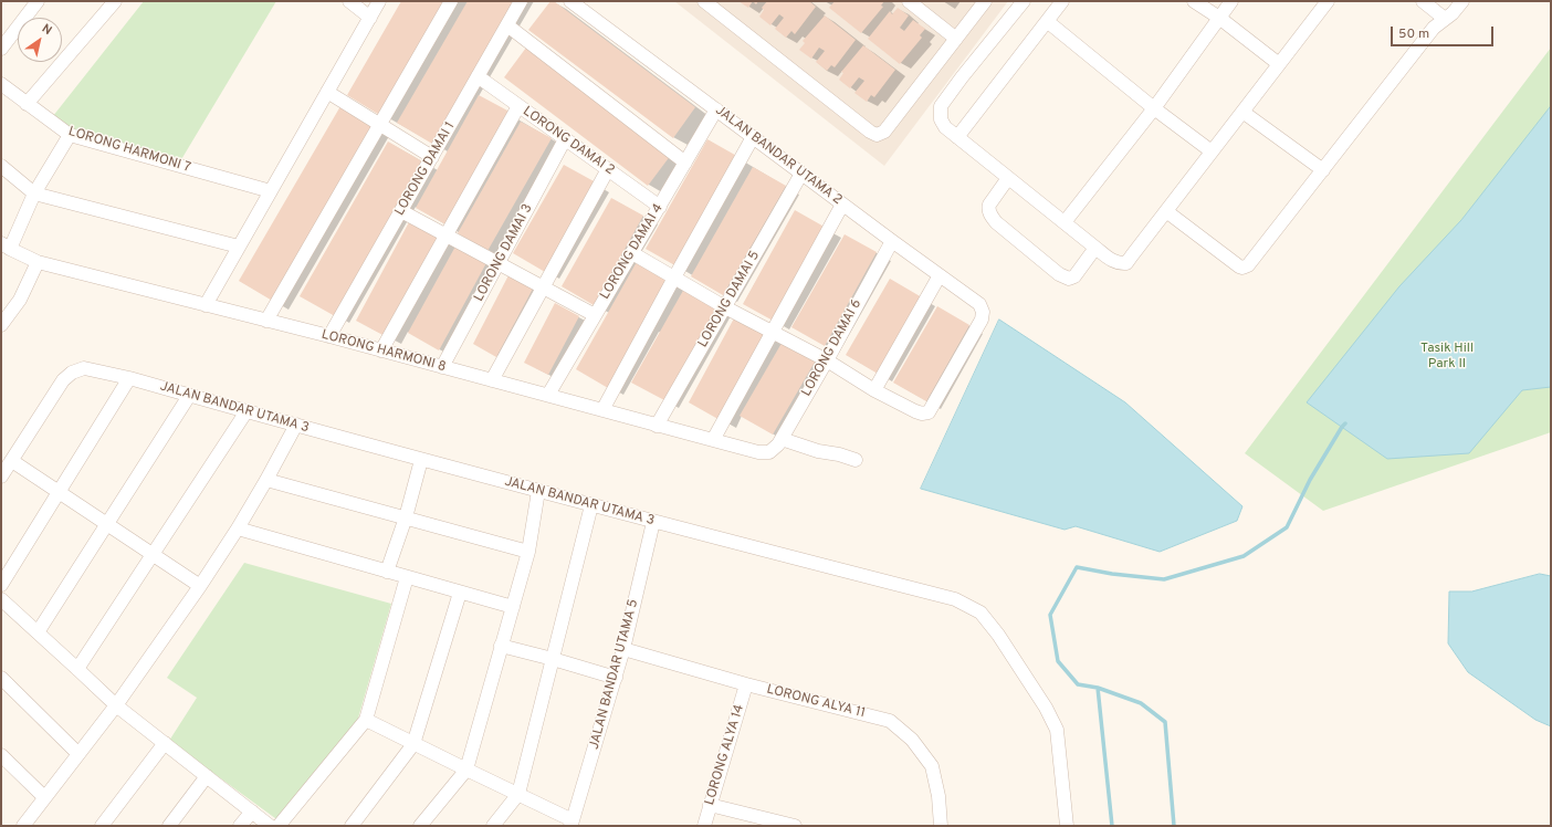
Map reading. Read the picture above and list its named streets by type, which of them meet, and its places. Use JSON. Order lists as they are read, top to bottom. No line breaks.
{"streets":{"street":["LORONG DAMAI 2","LORONG HARMONI 7","JALAN BANDAR UTAMA 2","LORONG DAMAI 1","LORONG DAMAI 4","LORONG DAMAI 3","LORONG DAMAI 5","LORONG DAMAI 6","LORONG HARMONI 8","JALAN BANDAR UTAMA 3","JALAN BANDAR UTAMA 5","LORONG ALYA 11","LORONG ALYA 14"]},"crossings":[["LORONG DAMAI 2","LORONG DAMAI 1"],["LORONG DAMAI 2","LORONG DAMAI 4"],["LORONG DAMAI 2","LORONG DAMAI 3"],["JALAN BANDAR UTAMA 2","LORONG DAMAI 4"],["JALAN BANDAR UTAMA 2","LORONG DAMAI 5"],["JALAN BANDAR UTAMA 2","LORONG DAMAI 6"],["LORONG DAMAI 1","LORONG HARMONI 8"],["LORONG DAMAI 4","LORONG HARMONI 8"],["LORONG DAMAI 3","LORONG HARMONI 8"],["LORONG DAMAI 5","LORONG HARMONI 8"],["LORONG DAMAI 6","LORONG HARMONI 8"],["JALAN BANDAR UTAMA 3","JALAN BANDAR UTAMA 5"],["JALAN BANDAR UTAMA 5","LORONG ALYA 11"],["LORONG ALYA 11","LORONG ALYA 14"]],"parks":["Tasik Hill Park II"],"scale_bar":"50 m","north":"top right"}
